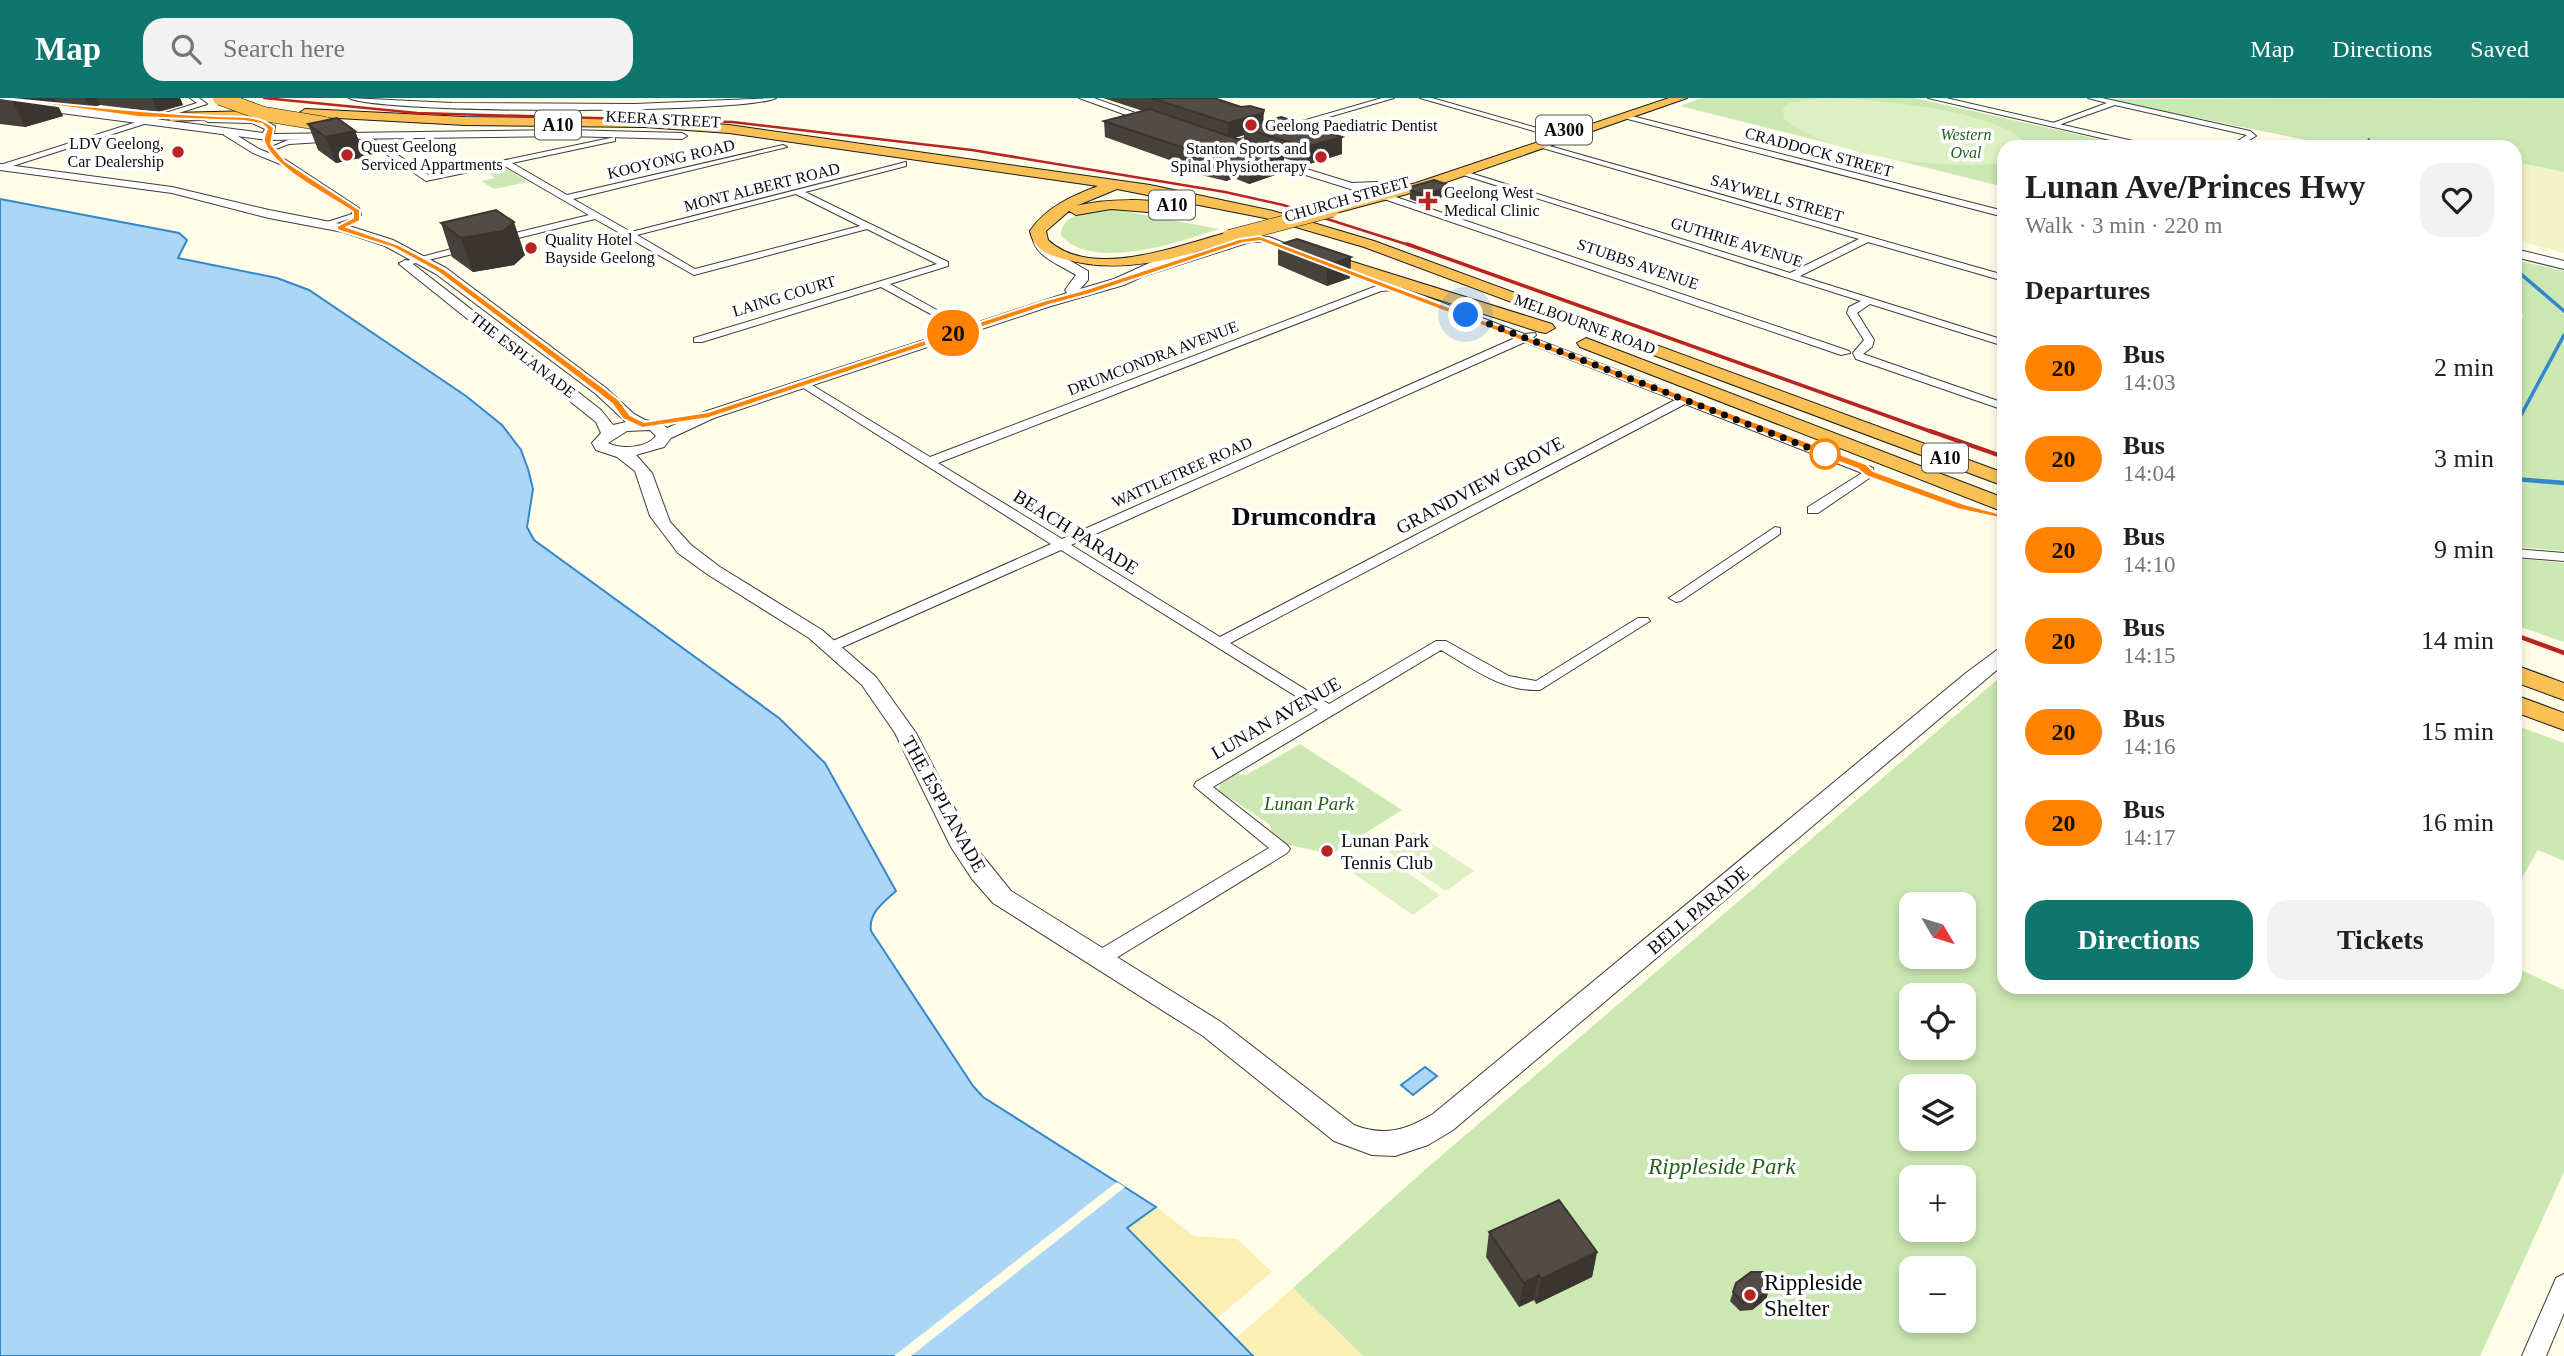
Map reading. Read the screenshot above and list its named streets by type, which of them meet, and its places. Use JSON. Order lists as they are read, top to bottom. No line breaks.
{"streets":{"highway":["KEERA STREET","A10","A300","CHURCH STREET","MELBOURNE ROAD"],"street":["CRADDOCK STREET","KOOYONG ROAD","MONT ALBERT ROAD","SAYWELL STREET","GUTHRIE AVENUE","STUBBS AVENUE","LAING COURT","THE ESPLANADE","DRUMCONDRA AVENUE","WATTLETREE ROAD","GRANDVIEW GROVE","BEACH PARADE","LUNAN AVENUE","BELL PARADE"]},"crossings":[["KEERA STREET","A10"],["KEERA STREET","KOOYONG ROAD"],["KEERA STREET","MONT ALBERT ROAD"],["KEERA STREET","CHURCH STREET"],["KEERA STREET","MELBOURNE ROAD"],["A10","KOOYONG ROAD"],["CRADDOCK STREET","CHURCH STREET"],["SAYWELL STREET","CHURCH STREET"],["CHURCH STREET","GUTHRIE AVENUE"],["CHURCH STREET","STUBBS AVENUE"],["CHURCH STREET","MELBOURNE ROAD"],["MELBOURNE ROAD","WATTLETREE ROAD"],["THE ESPLANADE","WATTLETREE ROAD"],["THE ESPLANADE","LUNAN AVENUE"],["THE ESPLANADE","BELL PARADE"],["DRUMCONDRA AVENUE","BEACH PARADE"],["WATTLETREE ROAD","BEACH PARADE"],["GRANDVIEW GROVE","BEACH PARADE"],["BEACH PARADE","LUNAN AVENUE"]],"districts":["Drumcondra"],"parks":["Western Oval","Lunan Park","Rippleside Park"],"places":{"other":["Geelong Paediatric Dentist","LDV Geelong, Car Dealership","Quest Geelong Serviced Appartments","Stanton Sports and Spinal Physiotherapy","Quality Hotel Bayside Geelong","Lunan Park Tennis Club","Rippleside Shelter"],"health":["Geelong West Medical Clinic"]},"lines":["bus line 20"],"north":"bottom right","page":{"header":"Map","search":"Search here","nav":["Map","Directions","Saved"],"on_map":"20","heading":[["Lunan Ave/Princes Hwy","Walk · 3 min · 220 m"],"Departures"],"list":[{"mark":"20","name":"Bus","note":"14:03","value":"2 min"},{"mark":"20","name":"Bus","note":"14:04","value":"3 min"},{"mark":"20","name":"Bus","note":"14:10","value":"9 min"},{"mark":"20","name":"Bus","note":"14:15","value":"14 min"},{"mark":"20","name":"Bus","note":"14:16","value":"15 min"},{"mark":"20","name":"Bus","note":"14:17","value":"16 min"}],"buttons":["Directions","Tickets"],"map_buttons":["+","−"]}}
